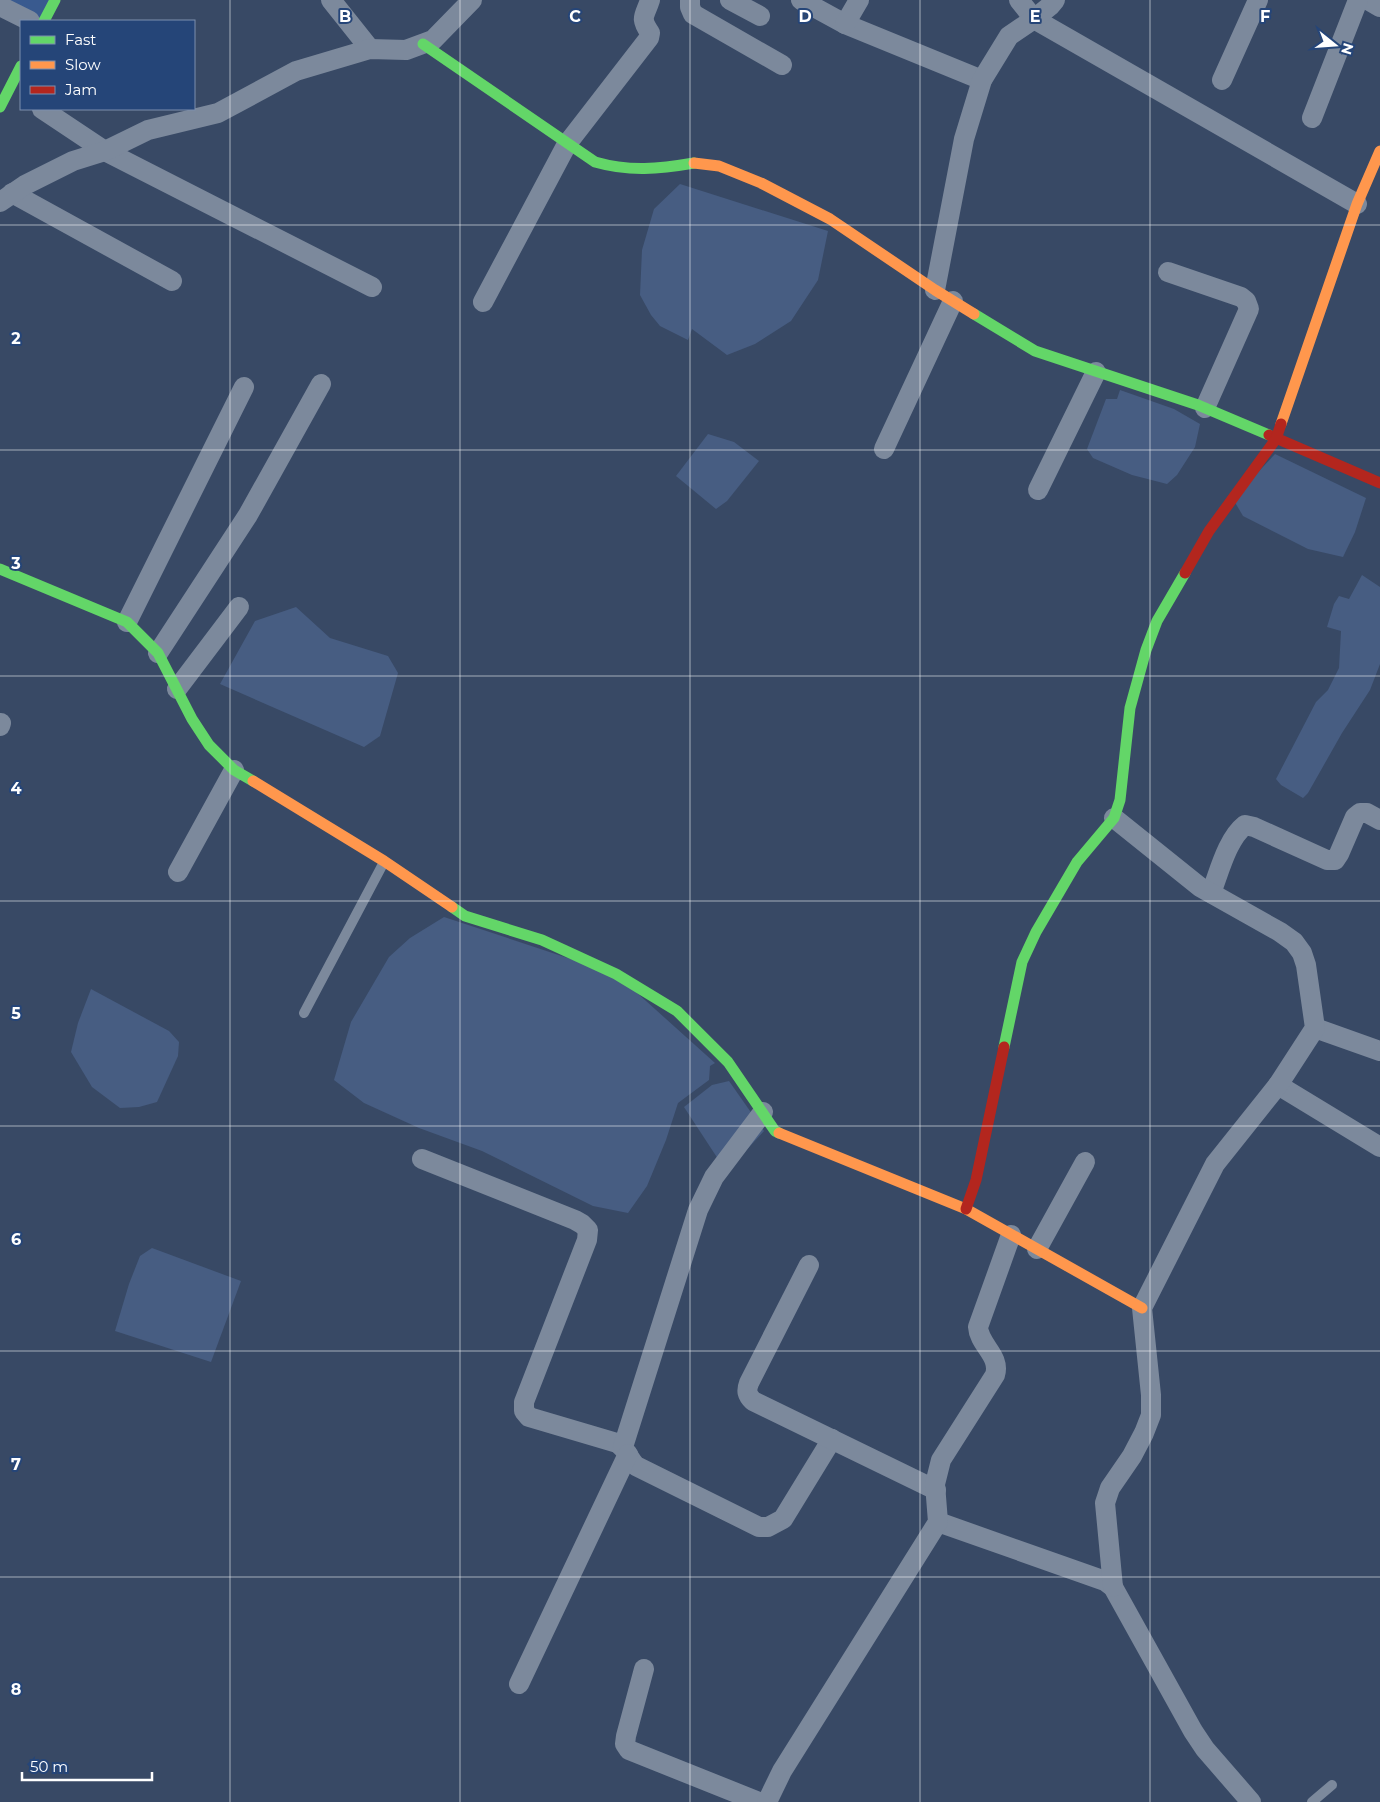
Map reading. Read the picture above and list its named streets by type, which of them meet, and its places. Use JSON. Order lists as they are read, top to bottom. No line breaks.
{"legend":["Fast","Slow","Jam"],"scale_bar":"50 m","north":"right","grid":{"columns":["B","C","D","E","F"],"rows":["2","3","4","5","6","7","8"]}}
